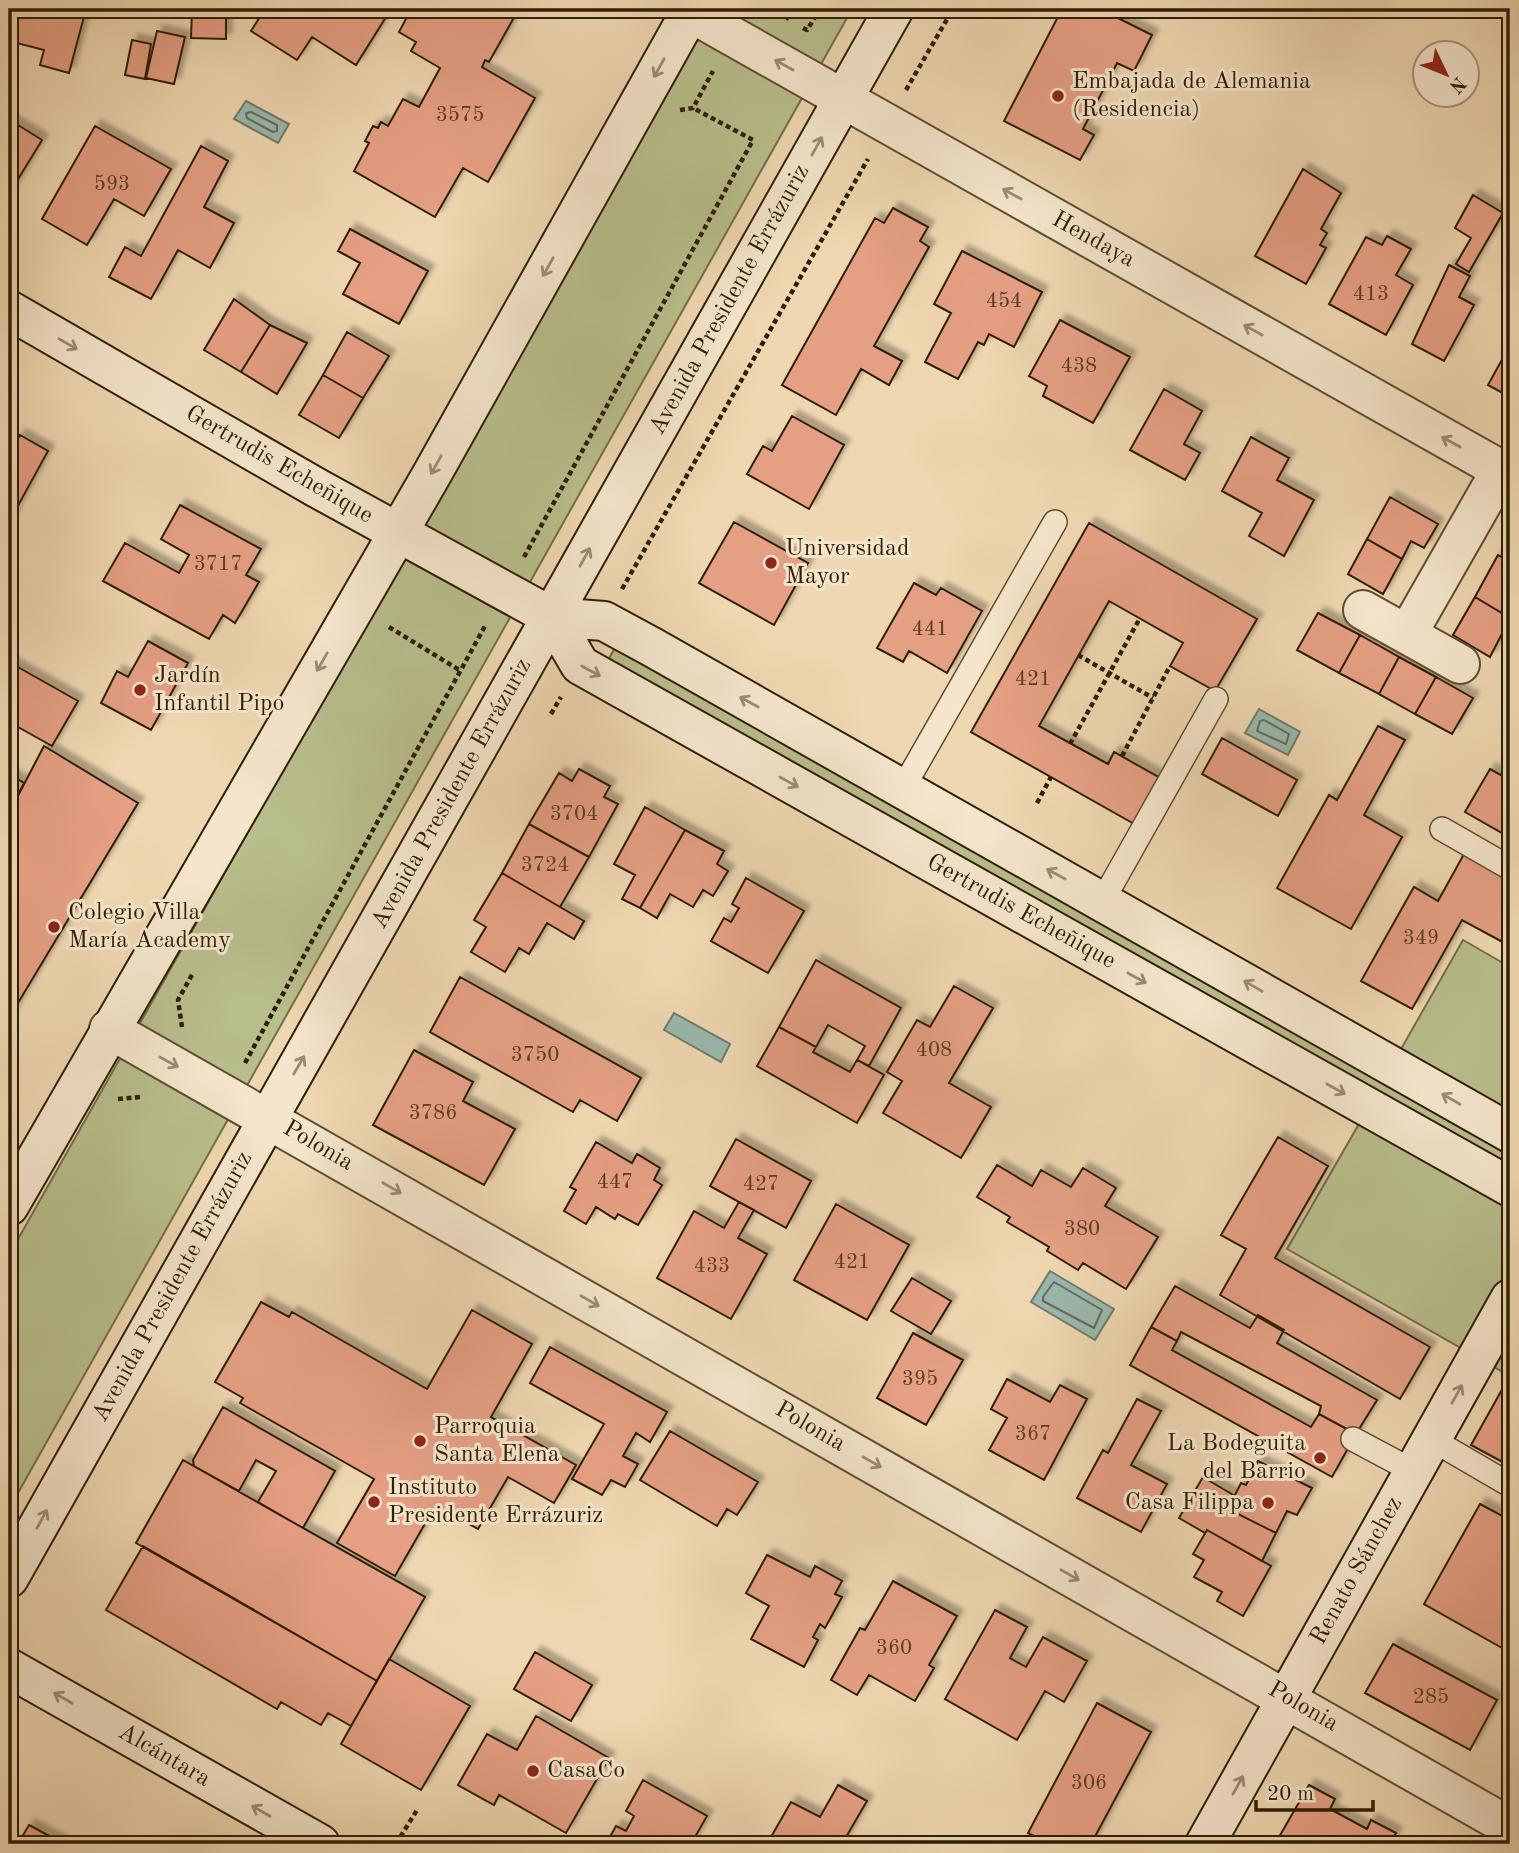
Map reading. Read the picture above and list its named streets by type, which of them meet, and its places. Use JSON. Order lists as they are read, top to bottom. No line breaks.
{"streets":{"street":["Hendaya","Avenida Presidente Errázuriz","Gertrudis Echeñique","Polonia","Renato Sánchez","Alcántara"]},"crossings":[["Hendaya","Avenida Presidente Errázuriz"],["Avenida Presidente Errázuriz","Gertrudis Echeñique"],["Avenida Presidente Errázuriz","Polonia"],["Polonia","Renato Sánchez"]],"one_way":["Hendaya","Polonia","Renato Sánchez","Alcántara"],"places":["Embajada de Alemania (Residencia)","Universidad Mayor","Jardín Infantil Pipo","Colegio Villa María Academy","Parroquia Santa Elena","La Bodeguita del Barrio","Instituto Presidente Errázuriz","Casa Filippa","CasaCo"],"house_numbers":["3575","593","413","454","438","3717","441","421","3704","3724","349","408","3750","3786","447","427","380","421","433","395","367","360","285","306"],"scale_bar":"20 m","north":"bottom right"}
